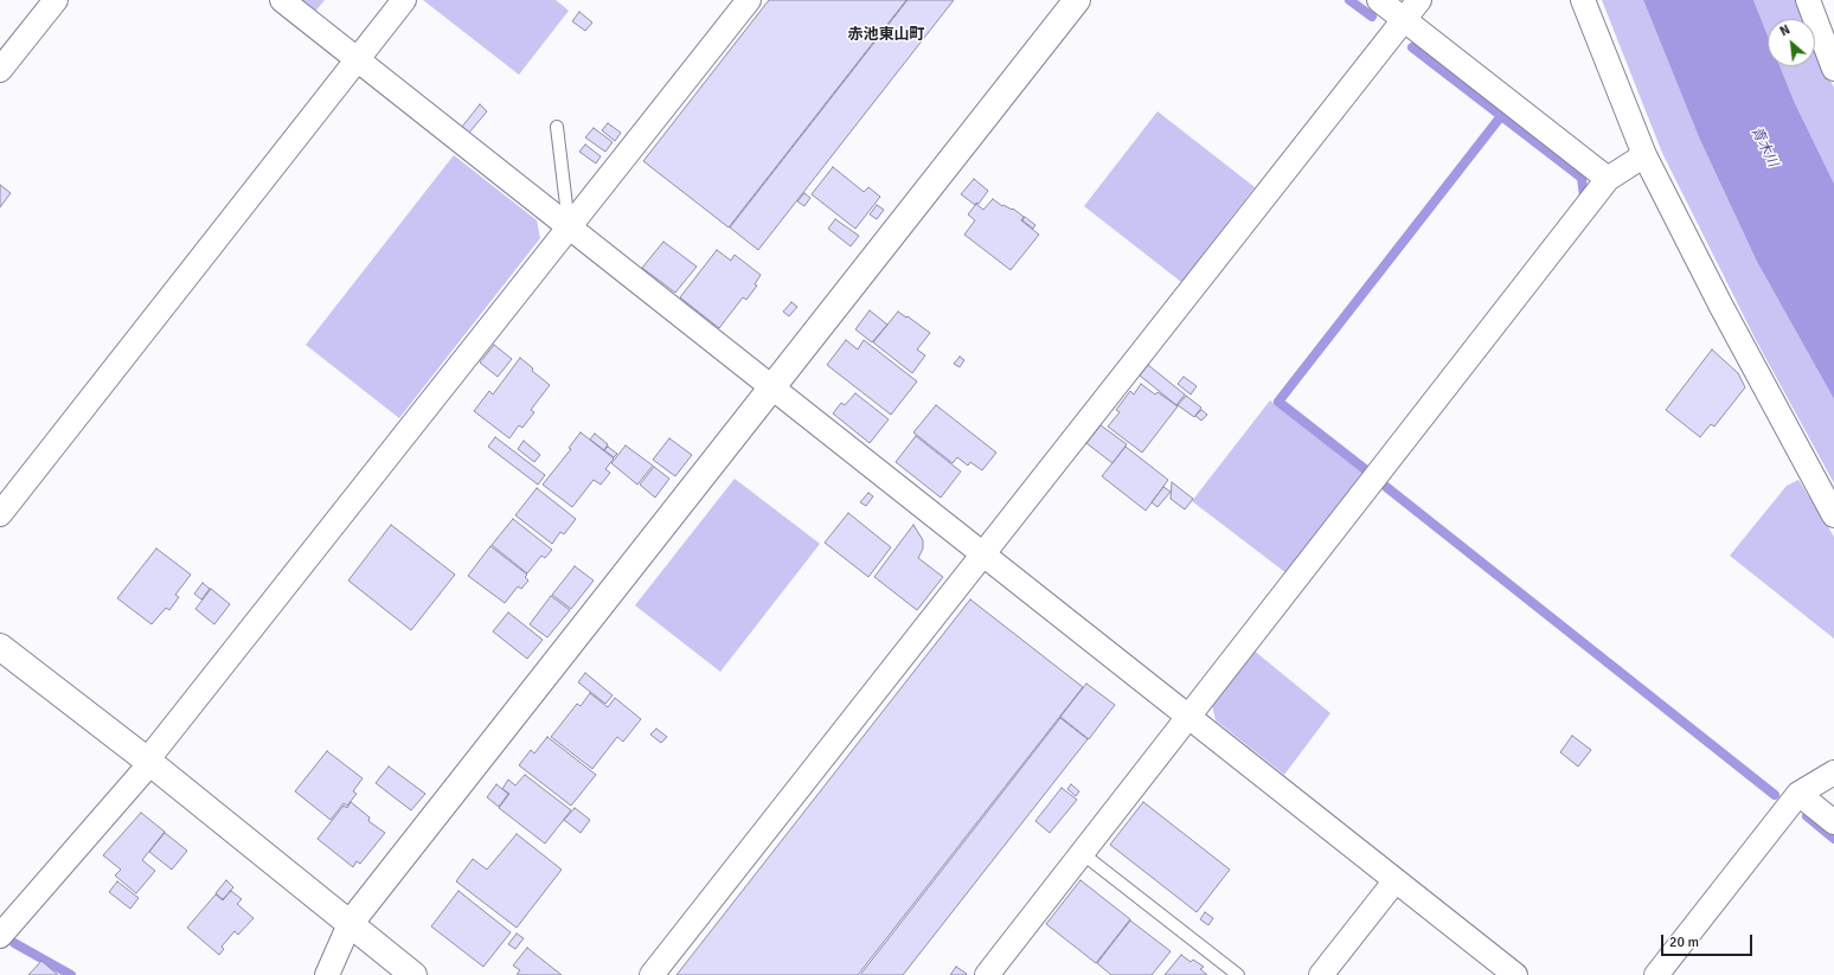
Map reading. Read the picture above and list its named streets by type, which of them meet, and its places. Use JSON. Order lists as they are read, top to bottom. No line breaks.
{"districts":["赤池東山町"],"water":["青木川"],"scale_bar":"20 m","north":"top left"}
